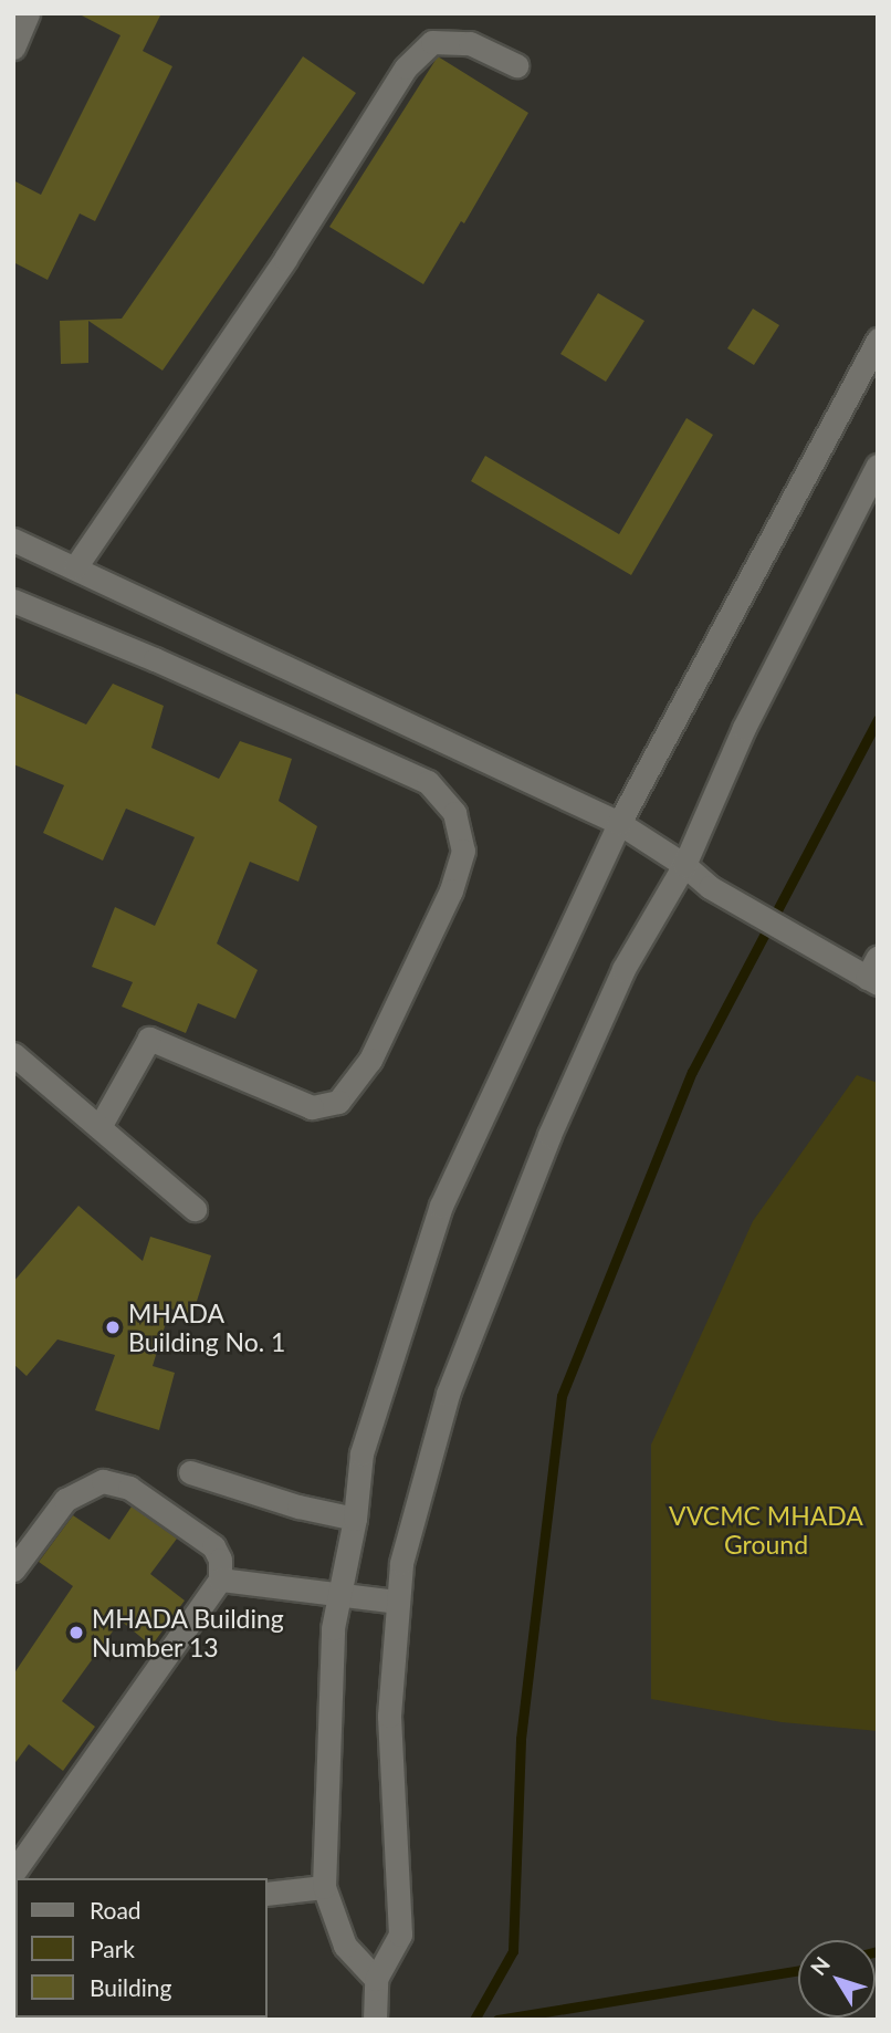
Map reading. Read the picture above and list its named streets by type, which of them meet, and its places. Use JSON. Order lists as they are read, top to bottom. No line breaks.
{"parks":["VVCMC MHADA Ground"],"places":["MHADA Building No. 1","MHADA Building Number 13"],"legend":["Road","Park","Building"],"north":"top left"}
